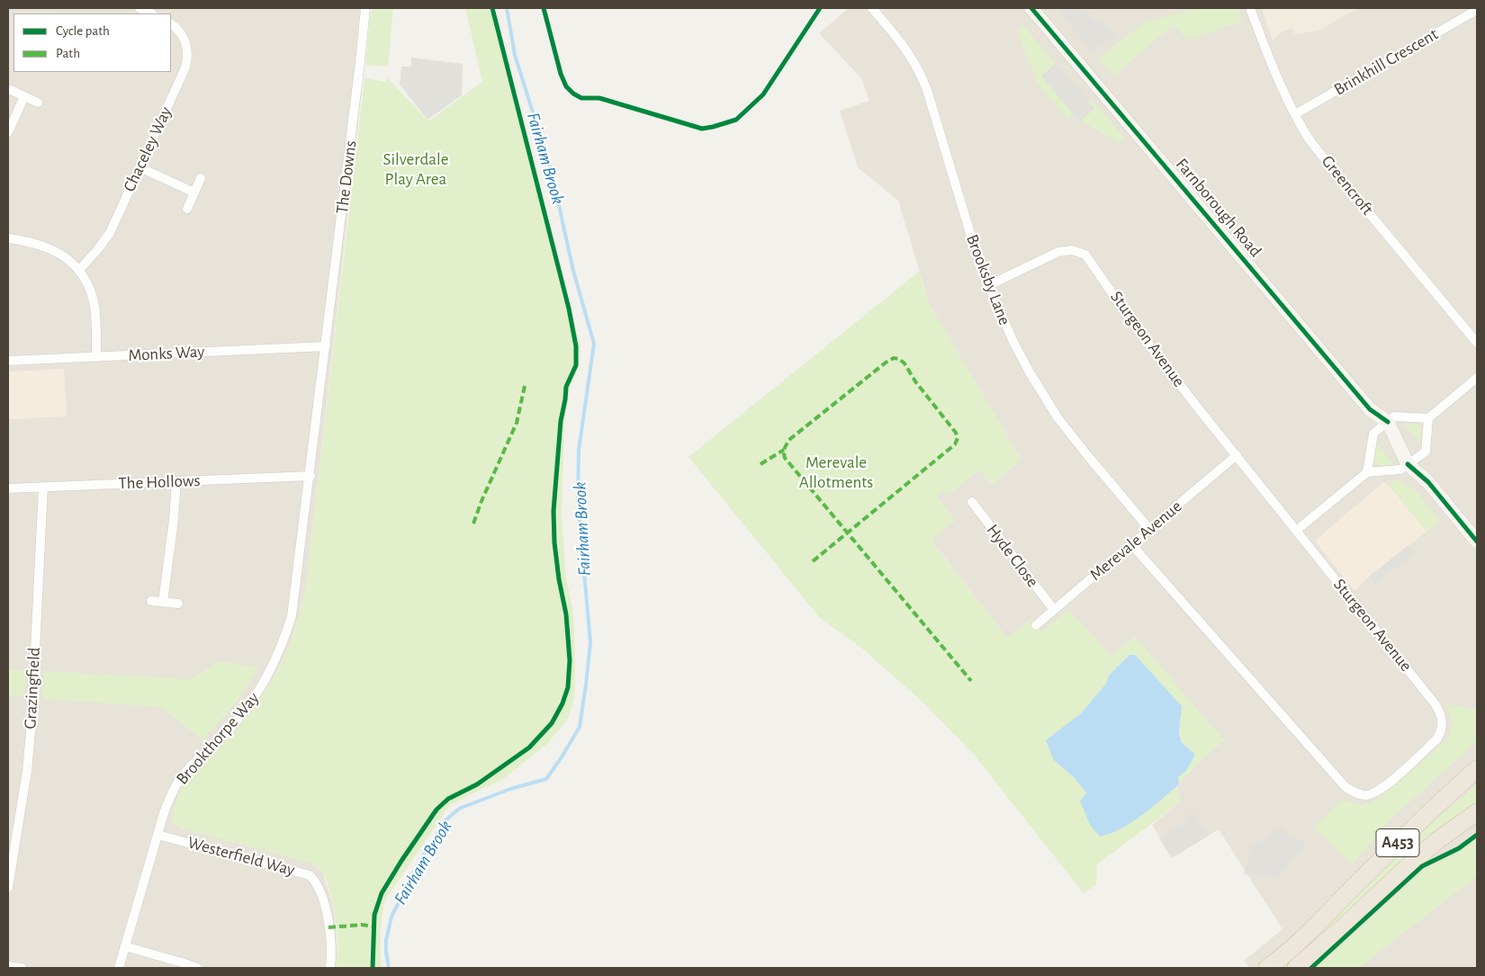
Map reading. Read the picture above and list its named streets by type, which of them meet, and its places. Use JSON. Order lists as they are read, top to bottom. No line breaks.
{"streets":{"highway":["A453"],"street":["Brinkhill Crescent","Chaceley Way","The Downs","Greencroft","Farnborough Road","Brooksby Lane","Sturgeon Avenue","Monks Way","The Hollows","Merevale Avenue","Hyde Close","Grazingfield","Brookthorpe Way","Westerfield Way"]},"crossings":[["Brinkhill Crescent","Greencroft"],["The Downs","Monks Way"],["The Downs","Brookthorpe Way"],["Brooksby Lane","Sturgeon Avenue"],["Brooksby Lane","Merevale Avenue"],["Sturgeon Avenue","Merevale Avenue"],["Monks Way","Brookthorpe Way"],["The Hollows","Grazingfield"],["The Hollows","Brookthorpe Way"],["Merevale Avenue","Hyde Close"],["Brookthorpe Way","Westerfield Way"]],"water":["Fairham Brook"],"parks":["Silverdale Play Area","Merevale Allotments"],"legend":["Cycle path","Path"]}
